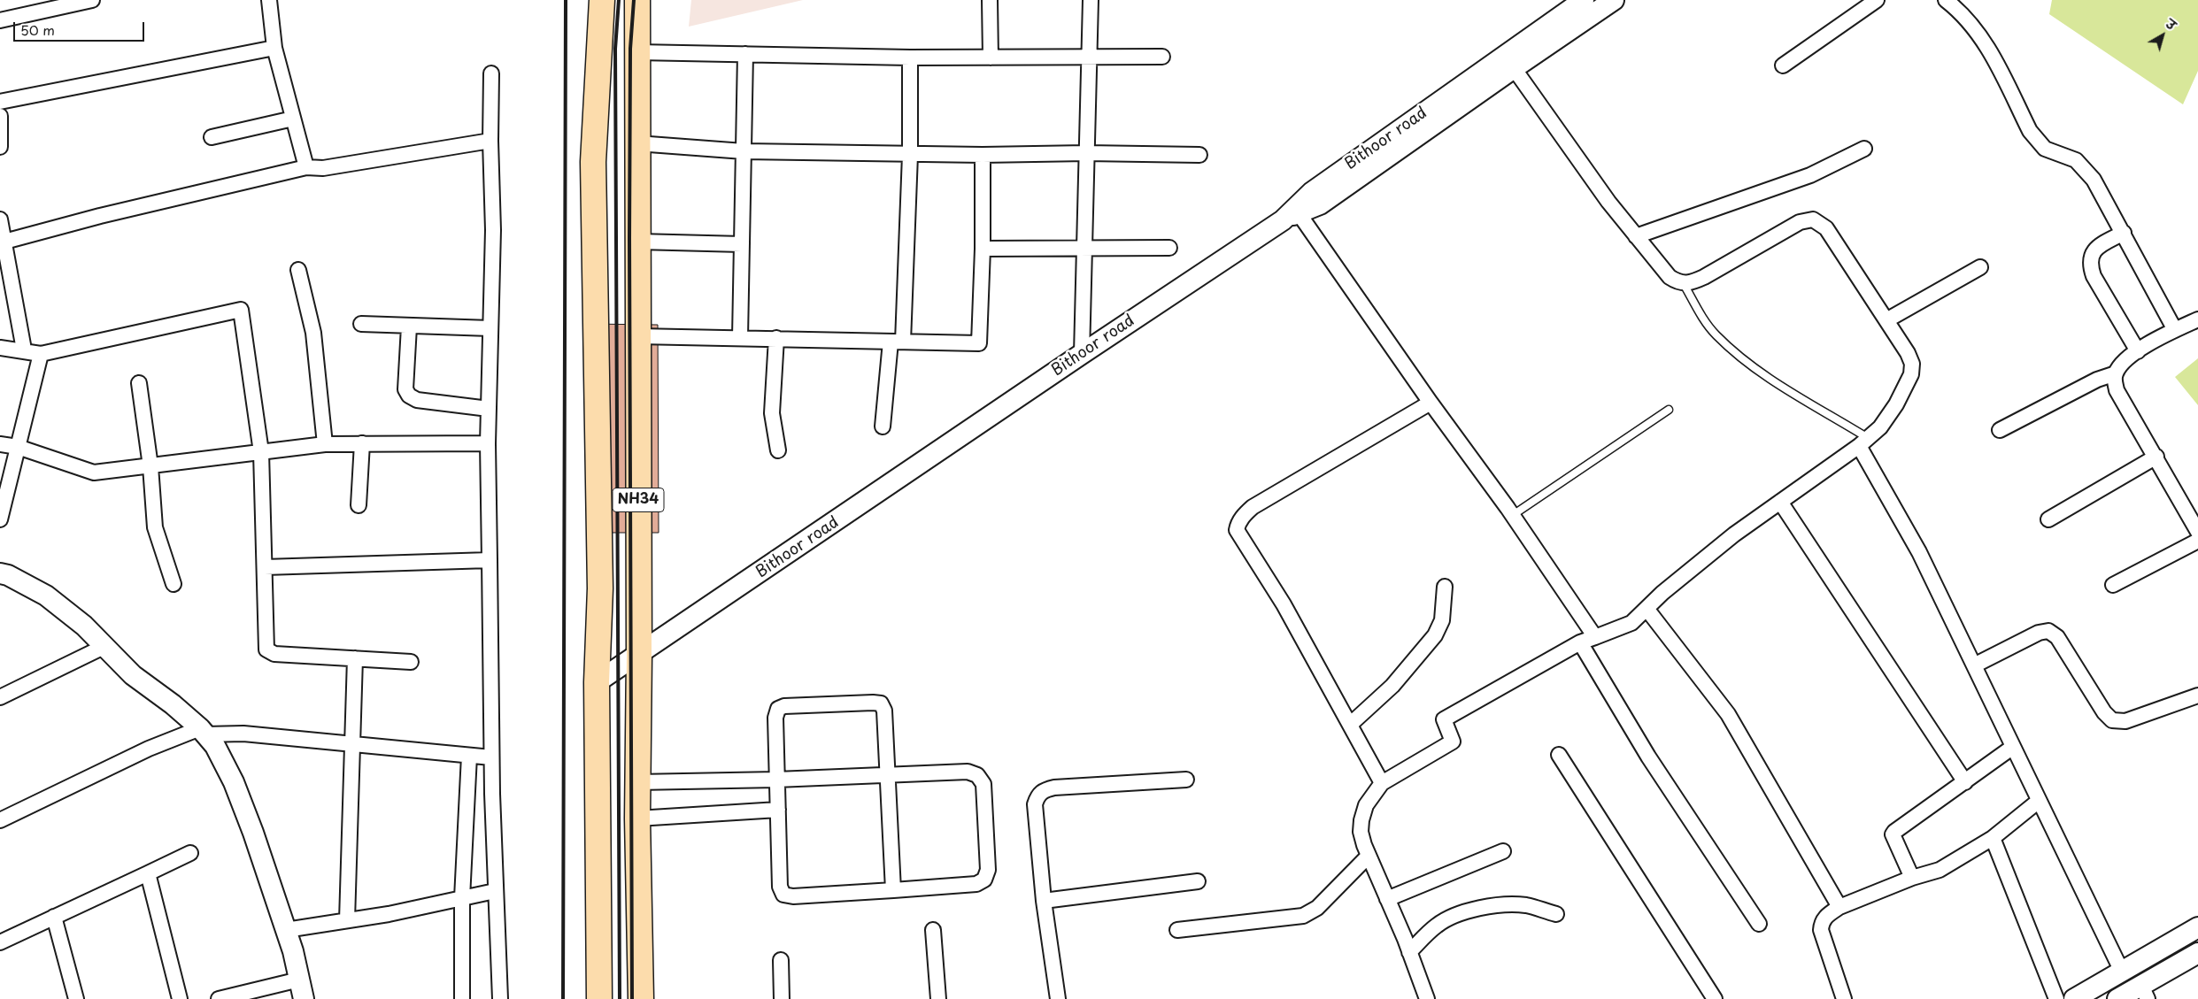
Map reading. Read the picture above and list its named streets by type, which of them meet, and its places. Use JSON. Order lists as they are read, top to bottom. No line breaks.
{"streets":{"highway":["NH34"],"street":["Bithoor road"]},"crossings":[["Bithoor road","NH34"]],"scale_bar":"50 m","north":"top right"}
